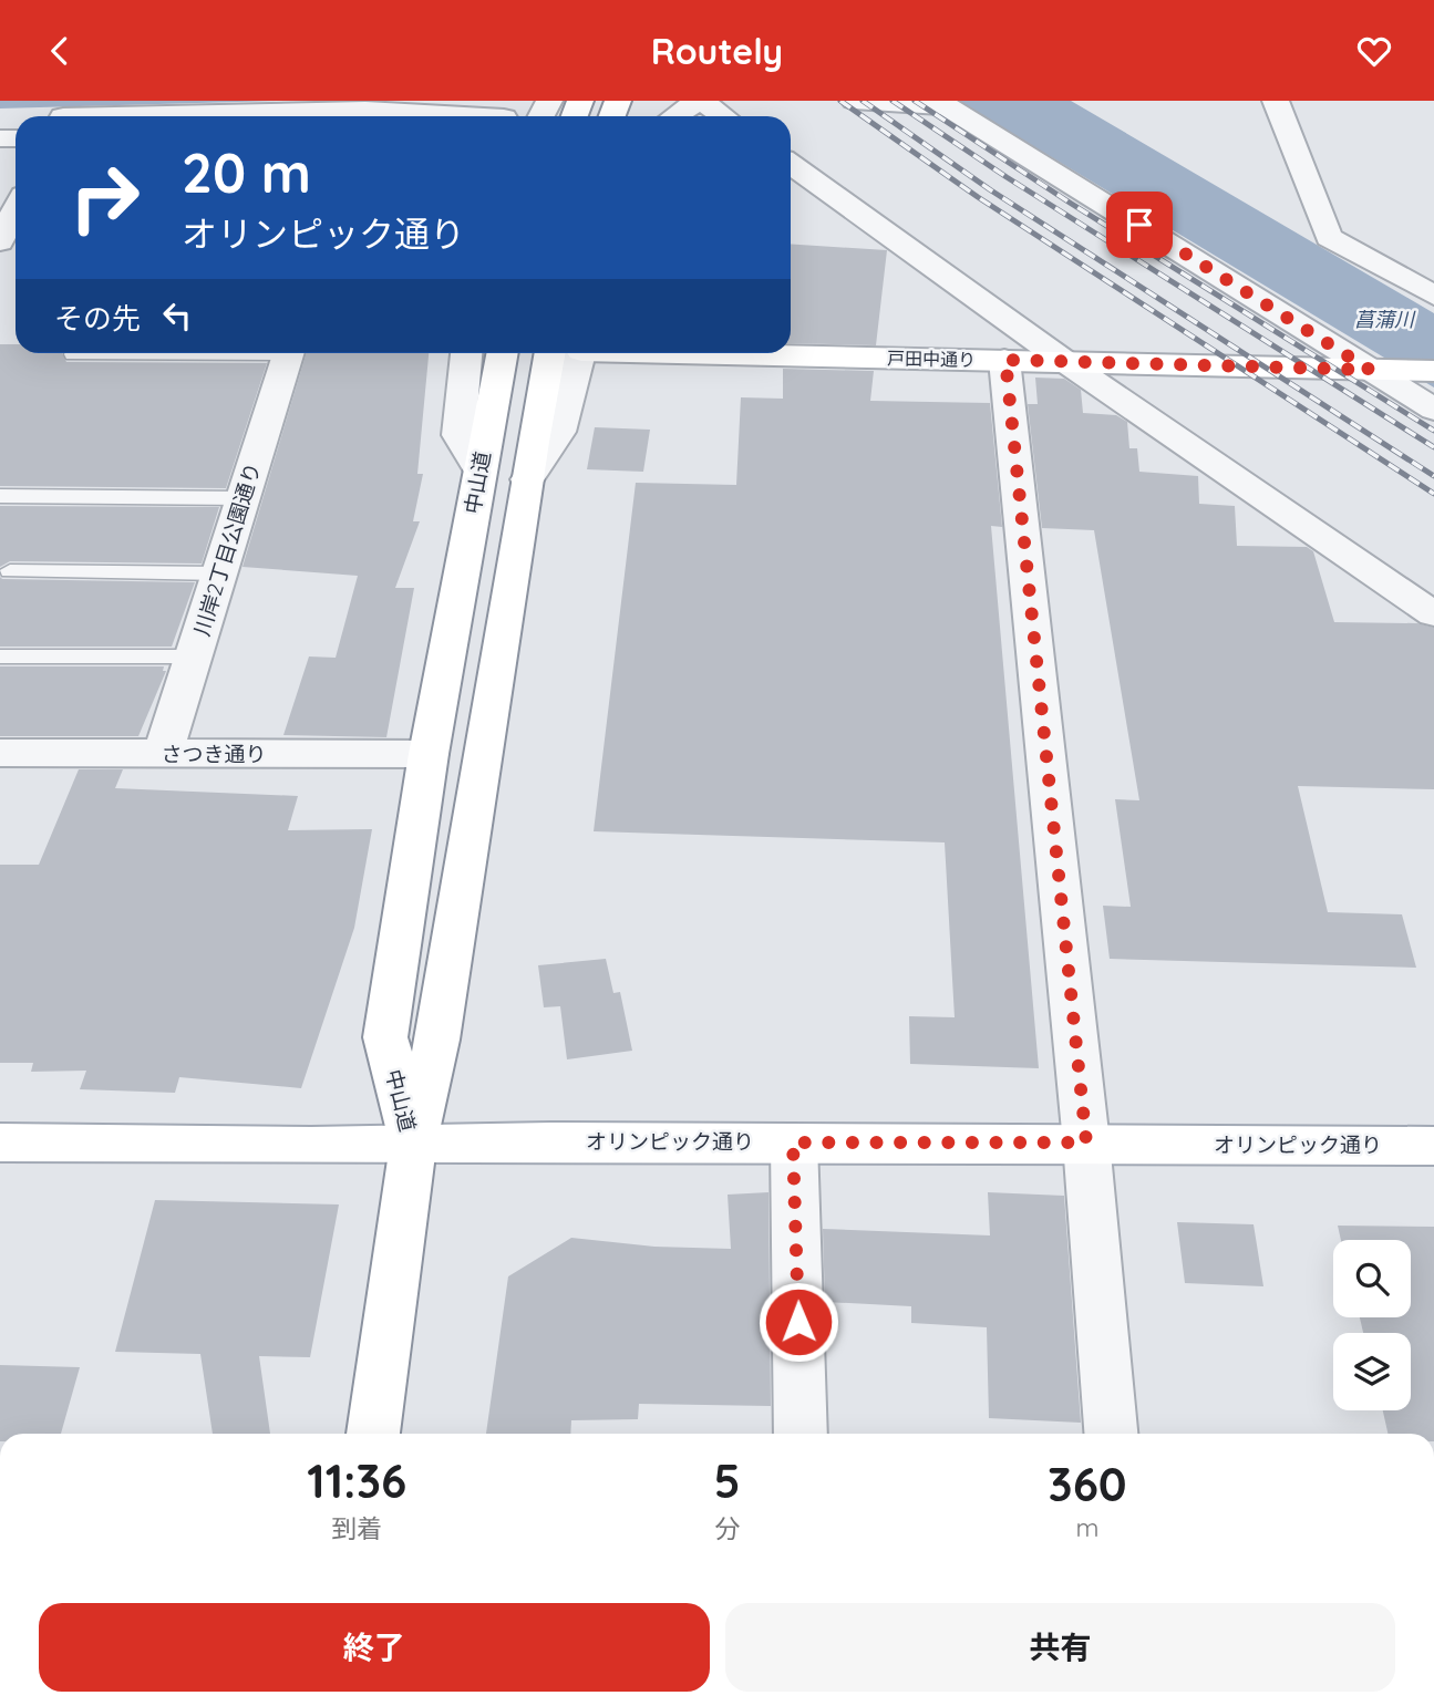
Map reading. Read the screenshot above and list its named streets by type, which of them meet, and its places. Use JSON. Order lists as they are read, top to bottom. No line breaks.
{"streets":{"main road":["戸田中通り","中山道","オリンピック通り"],"street":["川岸2丁目公園通り","さつき通り"]},"crossings":[["中山道","さつき通り"],["中山道","オリンピック通り"],["川岸2丁目公園通り","さつき通り"]],"water":["菖蒲川"],"page":{"header":"Routely","turn":["20 m","オリンピック通り"],"then":"その先","eta":["11:36","到着","5","分","360","m"],"buttons":["終了","共有"]}}
